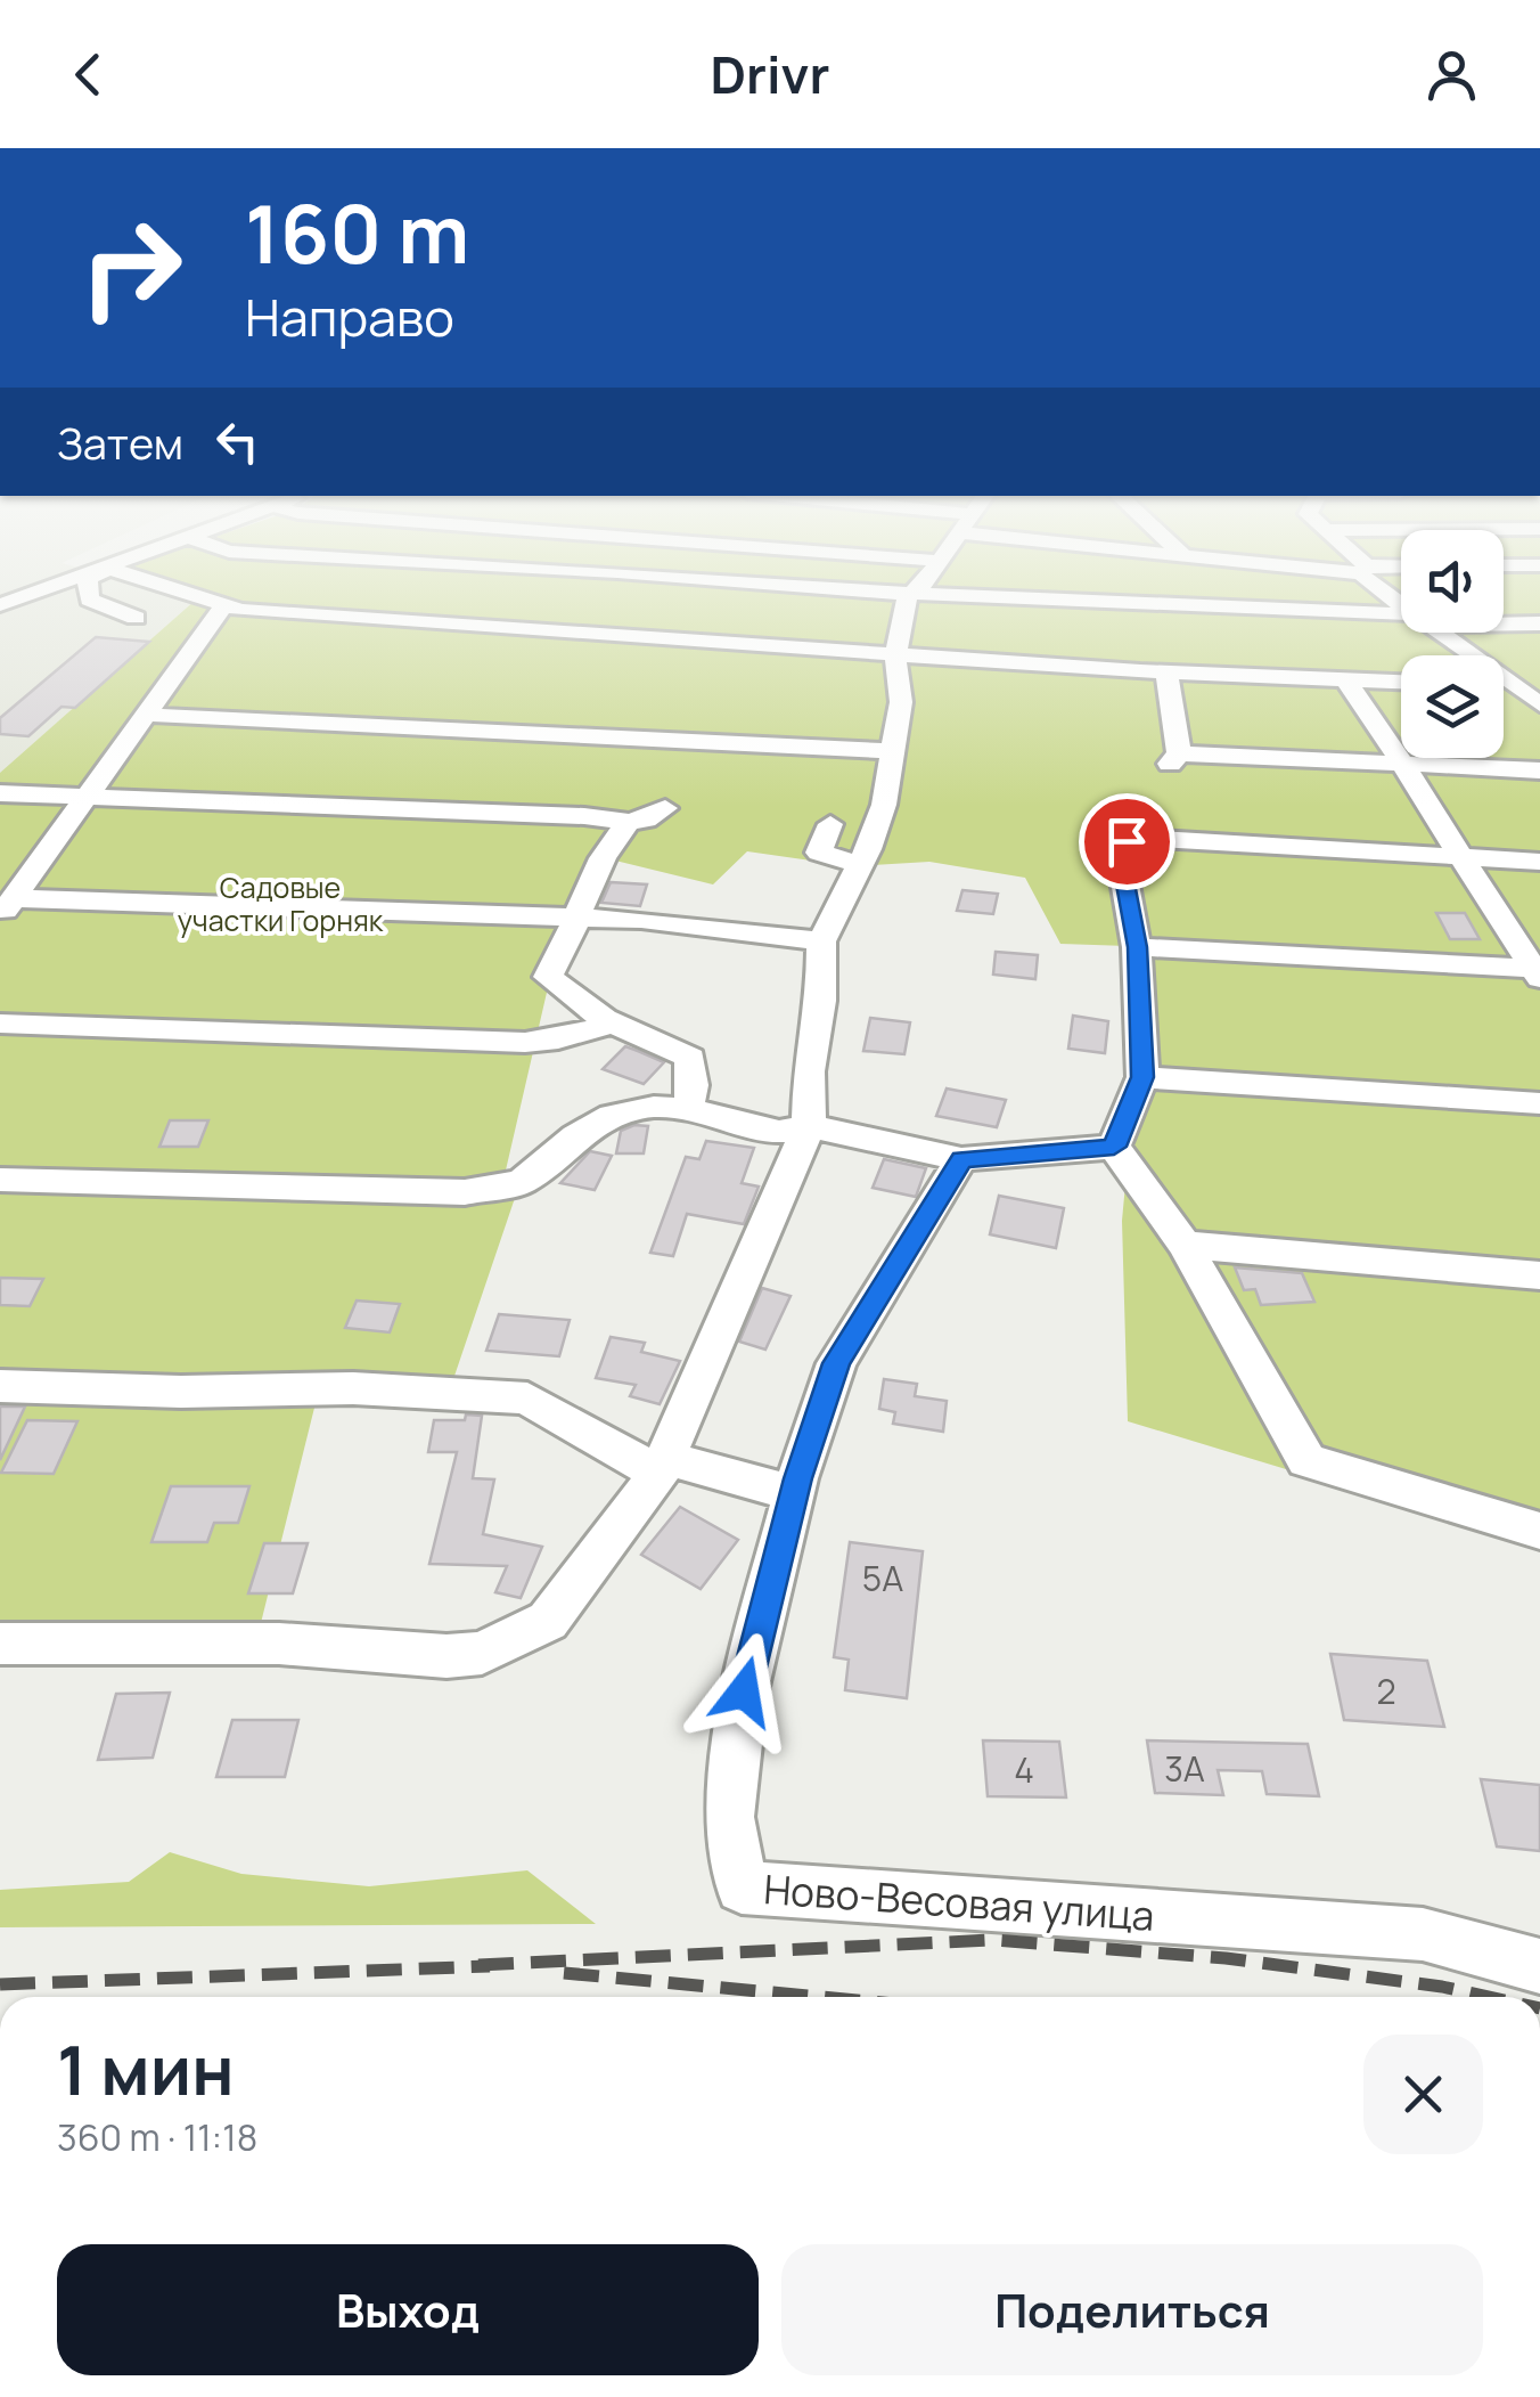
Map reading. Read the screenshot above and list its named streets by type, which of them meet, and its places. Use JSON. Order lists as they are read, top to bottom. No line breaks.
{"streets":{"street":["Ново-Весовая улица"]},"parks":["Садовые участки Горняк"],"house_numbers":["5А","2","3А","4"],"page":{"header":"Drivr","turn":["160 m","Направо"],"then":"Затем","heading":["1 мин","360 m · 11:18"],"buttons":["Выход","Поделиться"]}}
